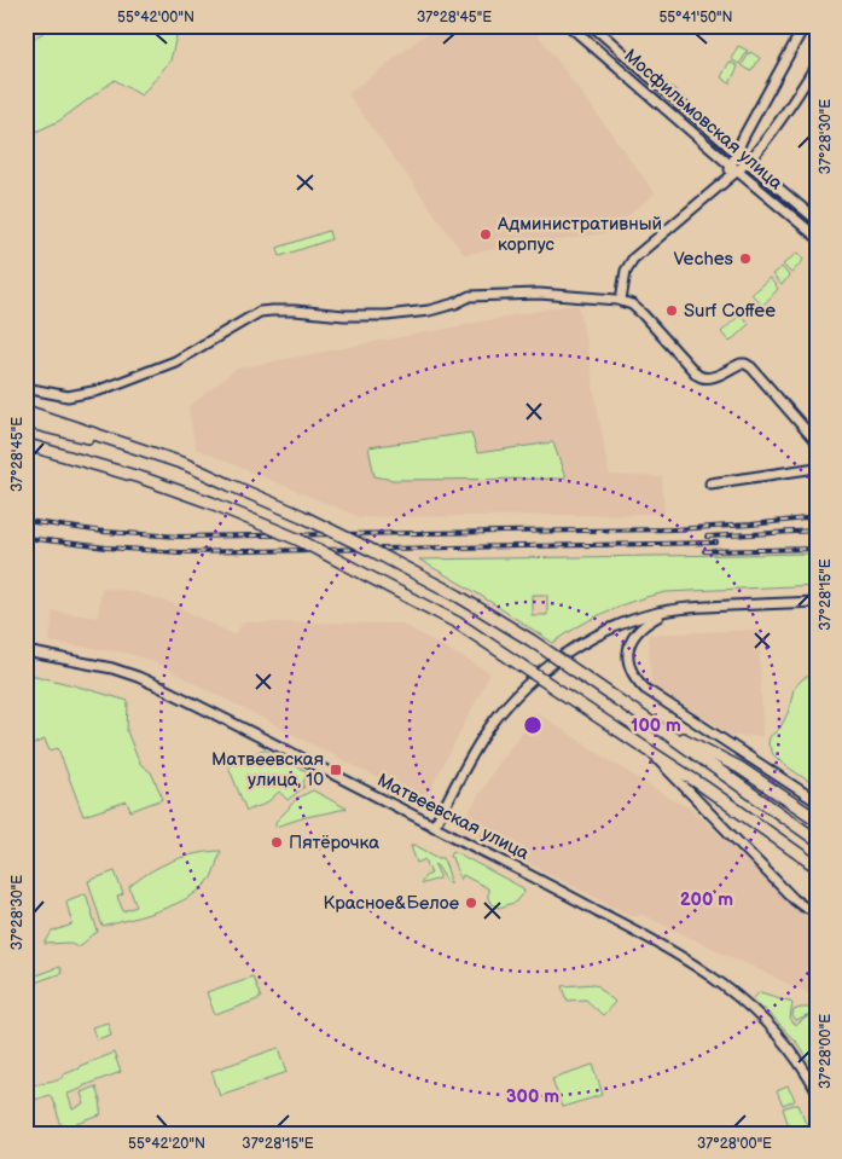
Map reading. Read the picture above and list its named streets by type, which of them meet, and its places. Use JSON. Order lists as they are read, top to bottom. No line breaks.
{"streets":{"street":["Мосфильмовская улица","Матвеевская улица"]},"places":{"other":["Административный корпус","Veches","Surf Coffee","Пятёрочка","Красное&Белое"],"transit":["Матвеевская улица, 10"]},"coordinates":["55°42'00\"N","37°28'45\"E","55°41'50\"N","37°28'30\"E","37°28'15\"E","37°28'00\"E","55°42'20\"N"],"rings":["100 m","200 m","300 m"]}
